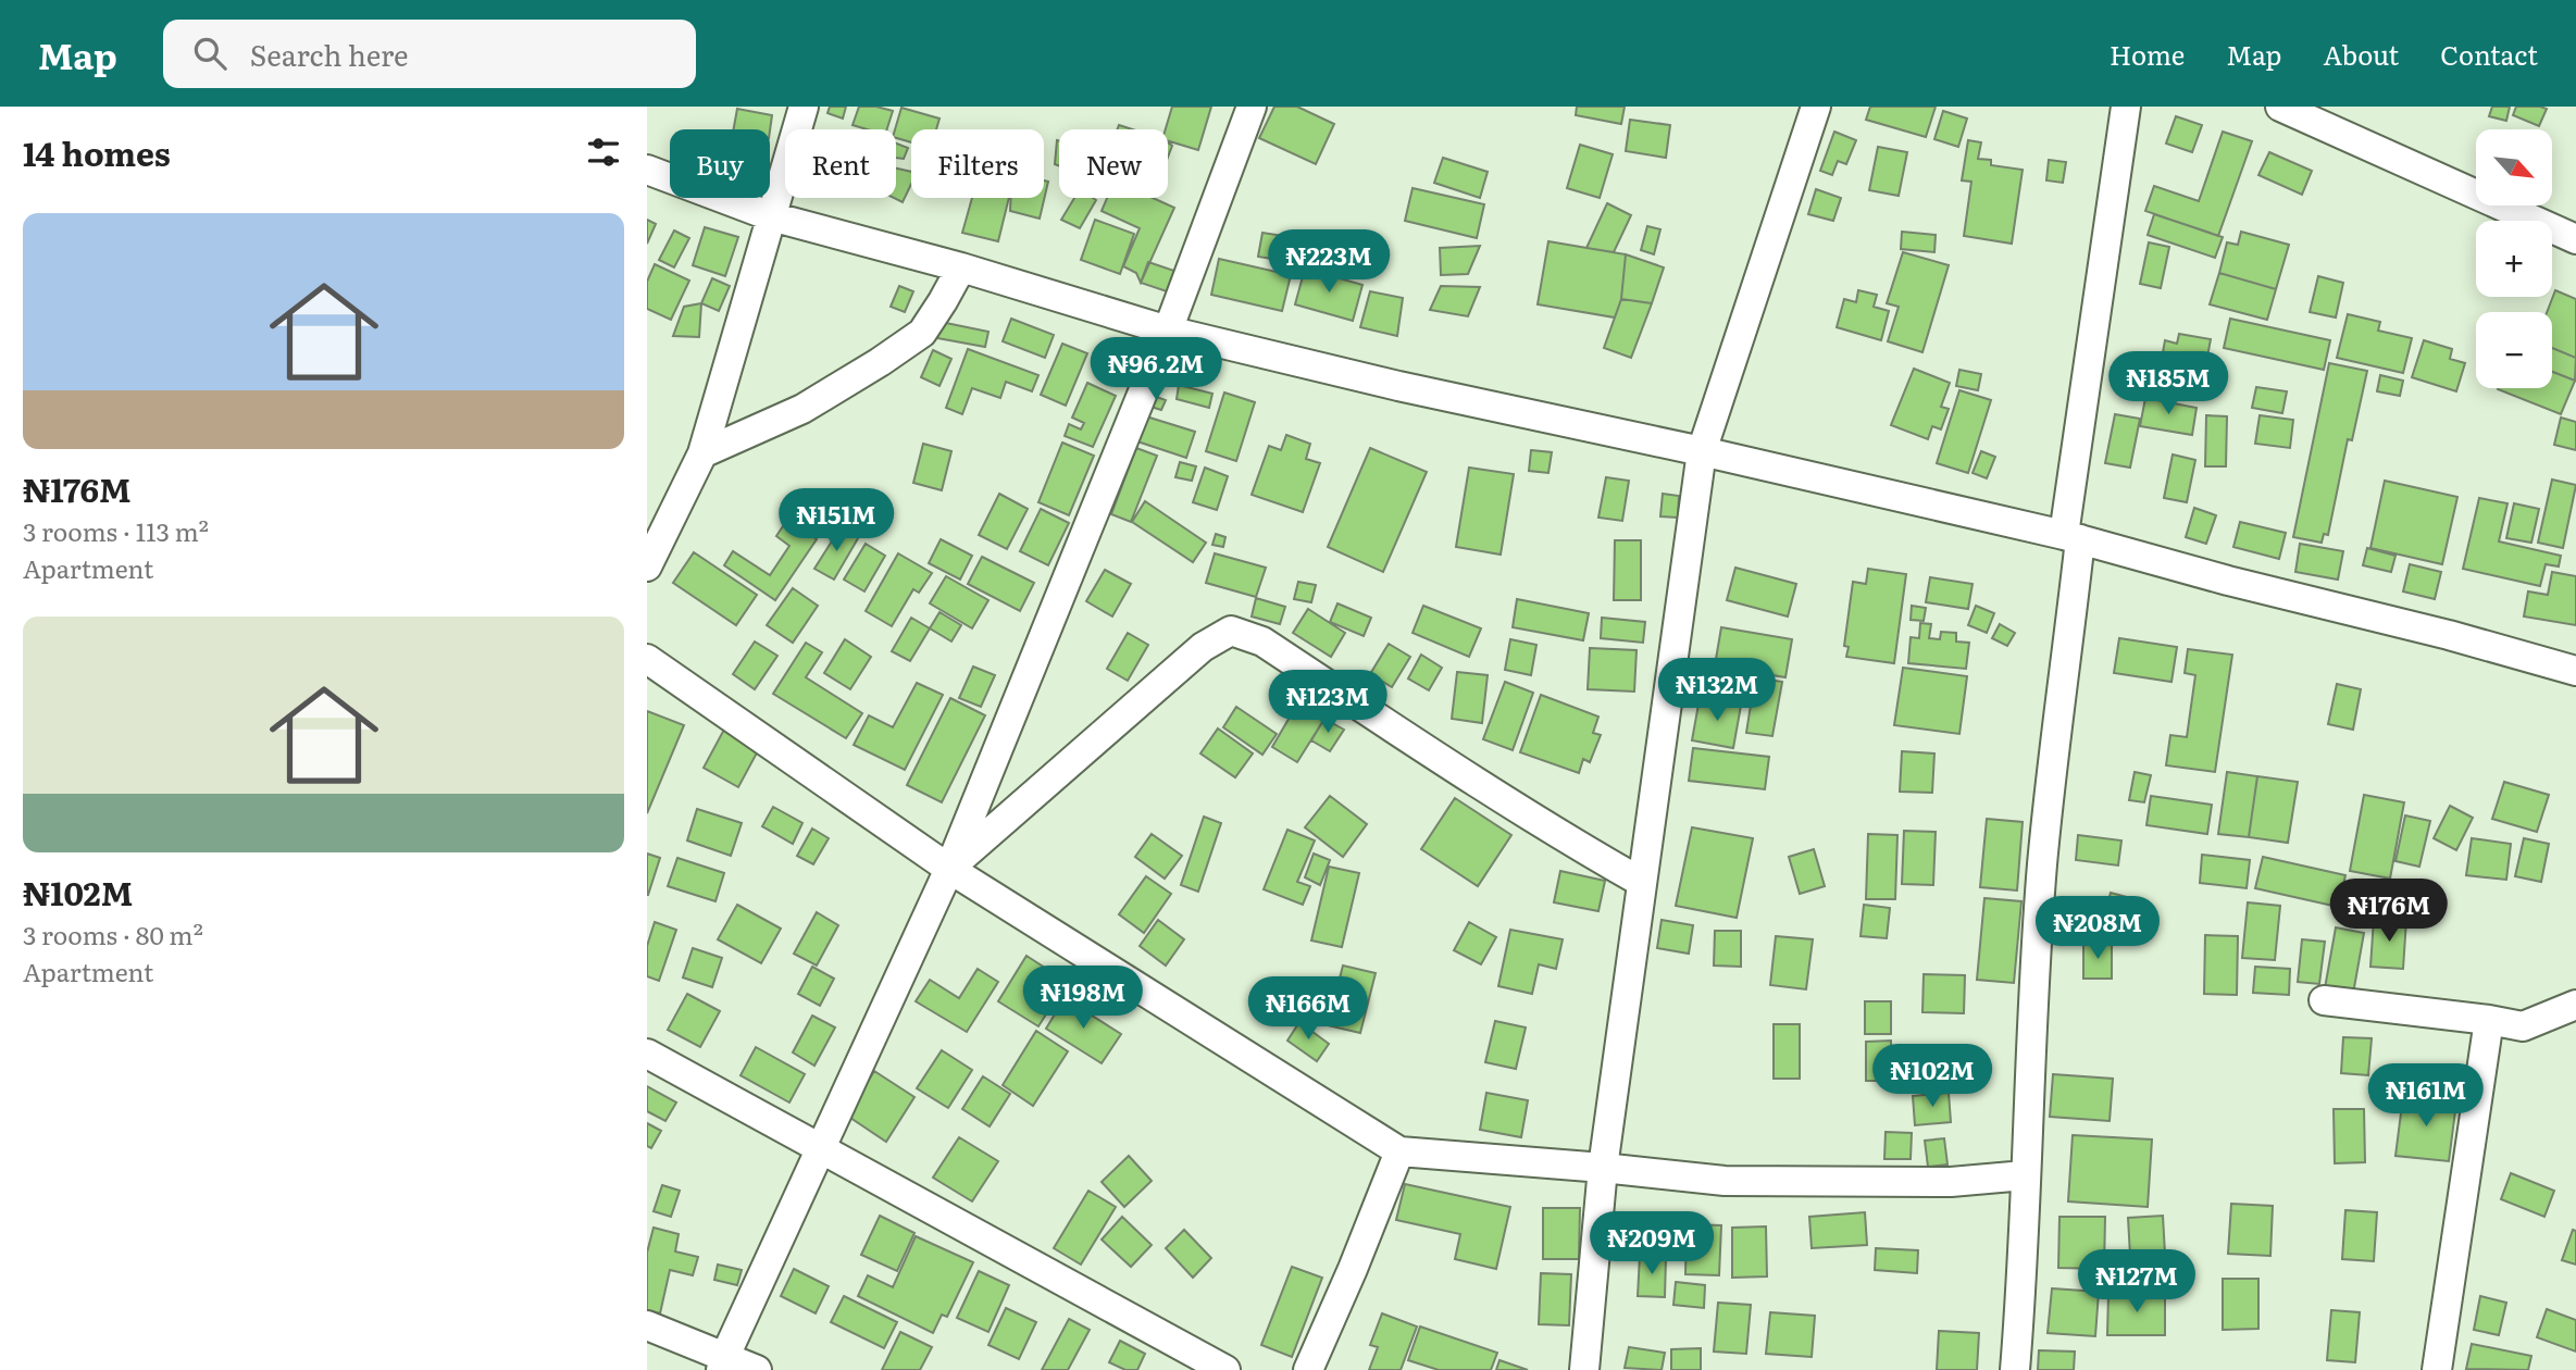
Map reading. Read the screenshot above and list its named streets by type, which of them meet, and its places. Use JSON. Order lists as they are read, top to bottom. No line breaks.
{"north":"bottom right","page":{"header":"Map","search":"Search here","nav":["Home","Map","About","Contact"],"heading":"14 homes","map_buttons":["+","−"],"chip":["Buy","Rent","Filters","New"],"list":[{"name":"₦176M","note":"3 rooms · 113 m² · Apartment"},{"name":"₦102M","note":"3 rooms · 80 m² · Apartment"}],"price":["₦223M","₦96.2M","₦185M","₦151M","₦132M","₦123M","₦176M","₦208M","₦198M","₦166M","₦102M","₦161M","₦209M","₦127M"]}}
